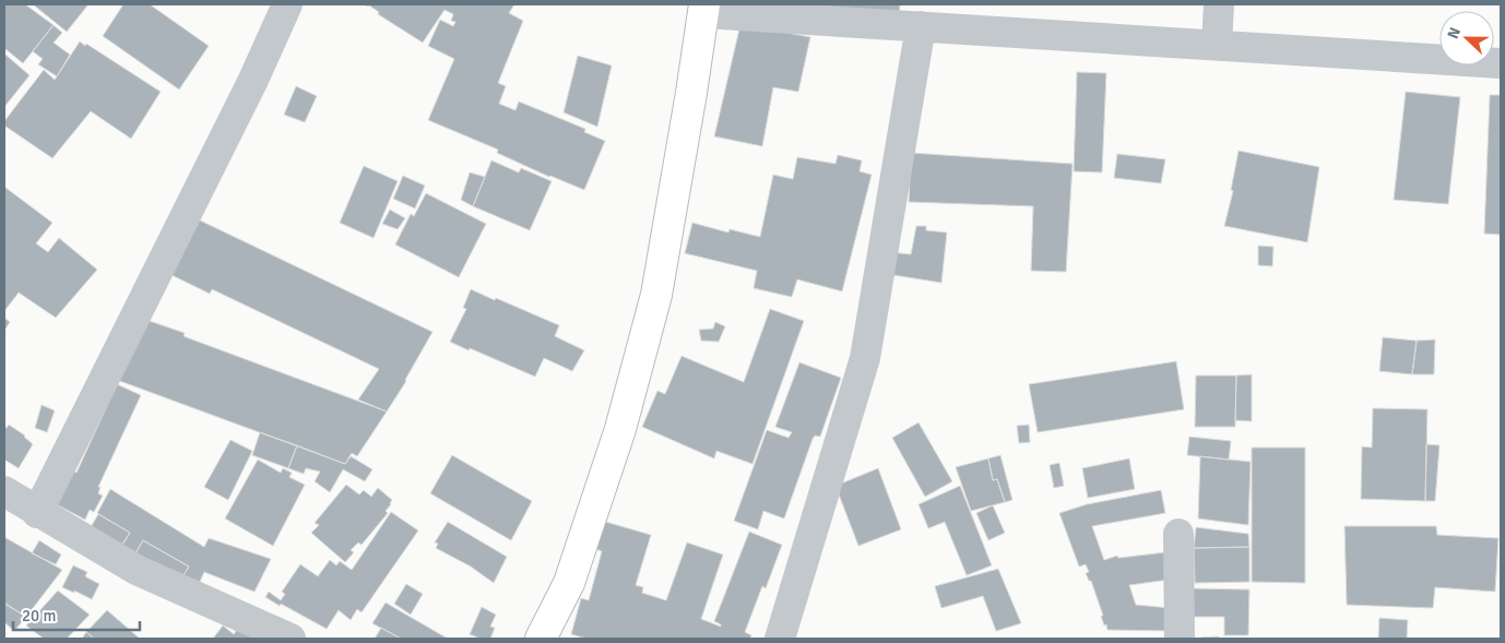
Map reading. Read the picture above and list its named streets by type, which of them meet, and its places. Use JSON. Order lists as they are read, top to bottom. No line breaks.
{"scale_bar":"20 m","north":"left"}
